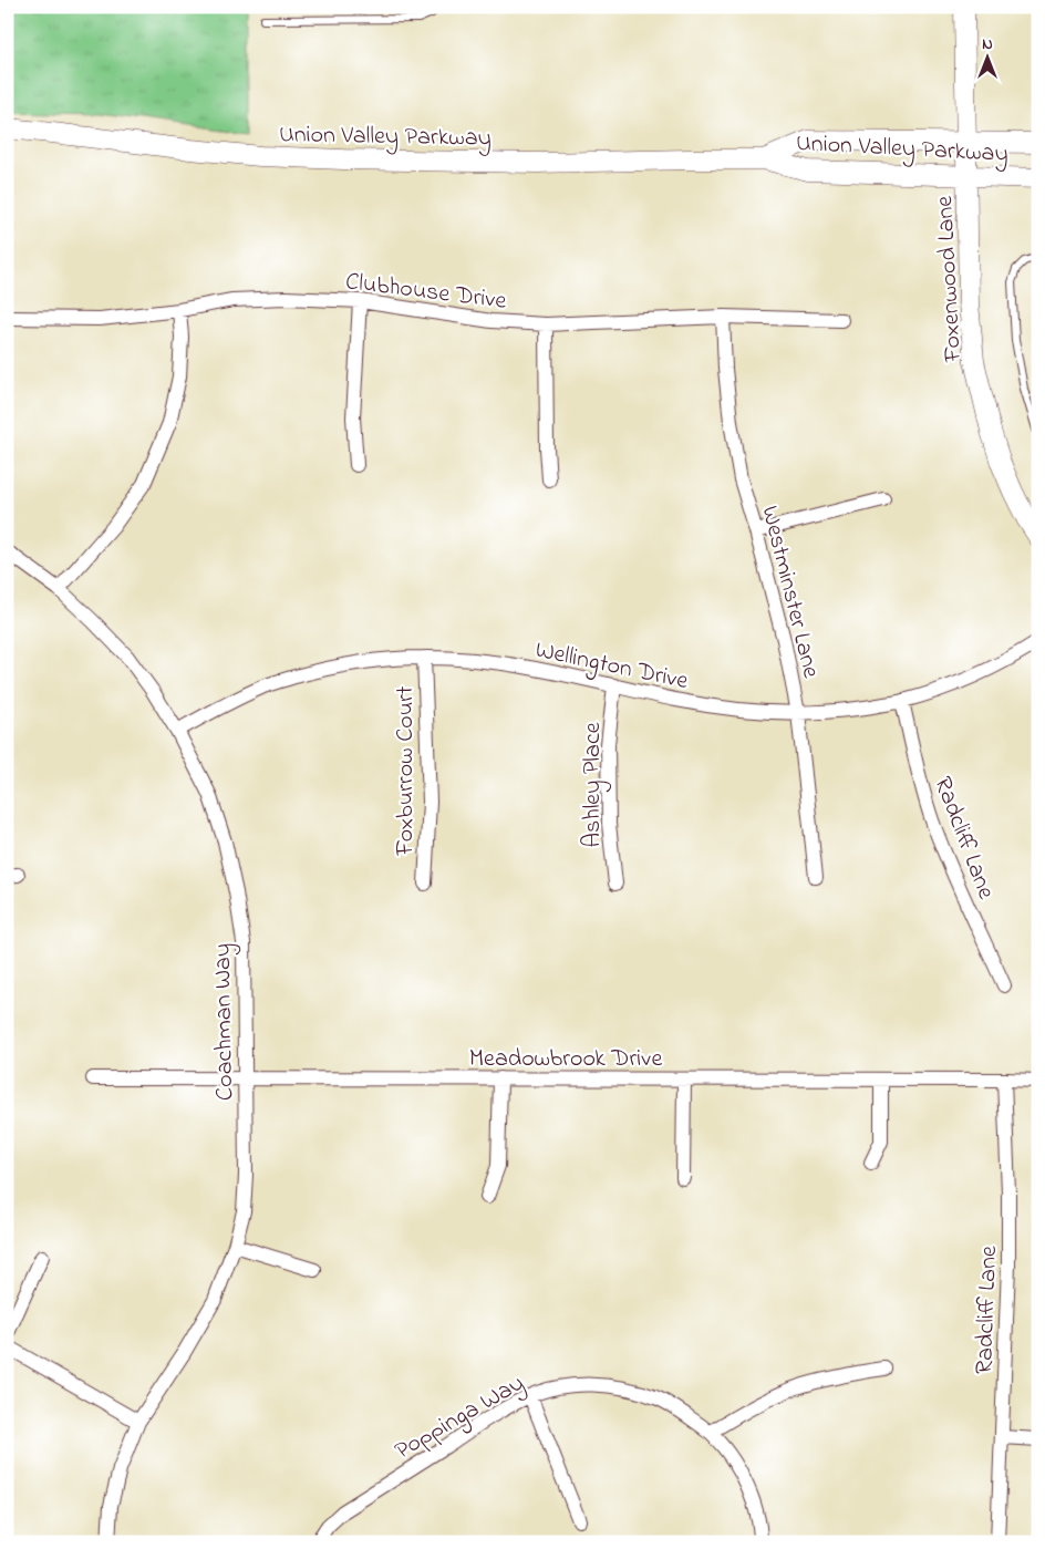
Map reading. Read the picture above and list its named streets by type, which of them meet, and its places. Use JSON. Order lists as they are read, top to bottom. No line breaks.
{"streets":{"street":["Union Valley Parkway","Foxenwood Lane","Clubhouse Drive","Westminster Lane","Wellington Drive","Foxburrow Court","Ashley Place","Radcliff Lane","Coachman Way","Meadowbrook Drive","Poppinga Way"]},"crossings":[["Union Valley Parkway","Foxenwood Lane"],["Clubhouse Drive","Westminster Lane"],["Westminster Lane","Wellington Drive"],["Wellington Drive","Foxburrow Court"],["Wellington Drive","Ashley Place"],["Wellington Drive","Radcliff Lane"],["Wellington Drive","Coachman Way"],["Radcliff Lane","Meadowbrook Drive"],["Coachman Way","Meadowbrook Drive"]],"north":"top"}
